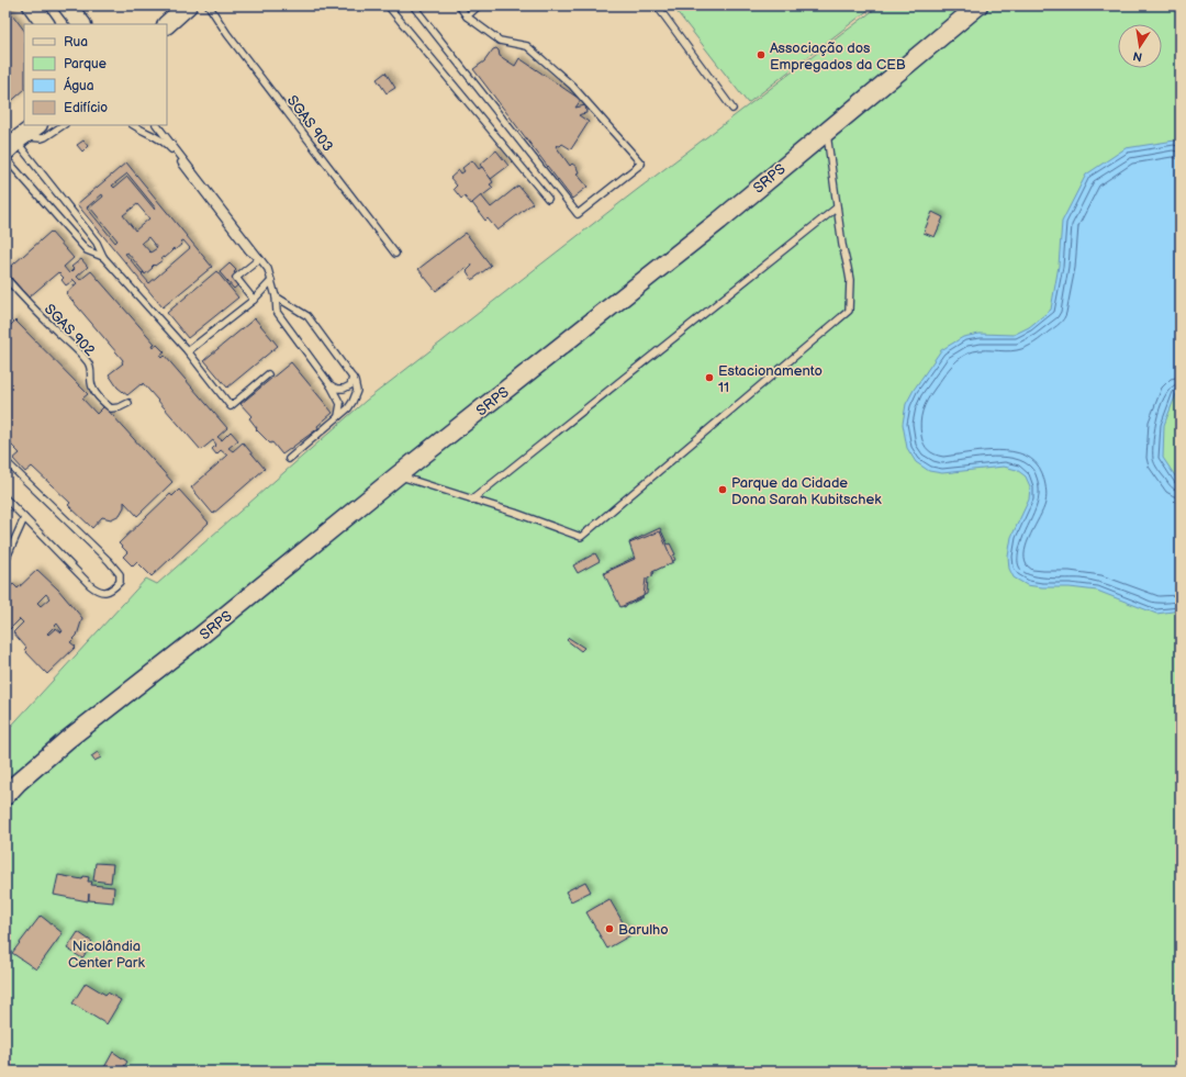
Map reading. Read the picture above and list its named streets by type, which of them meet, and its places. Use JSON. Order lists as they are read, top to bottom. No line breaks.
{"streets":{"main road":["SRPS"],"lane":["SGAS 903","SGAS 902"]},"parks":["Nicolândia Center Park"],"places":["Associação dos Empregados da CEB","Estacionamento 11","Parque da Cidade Dona Sarah Kubitschek","Barulho"],"legend":["Rua","Parque","Água","Edifício"],"north":"bottom"}
